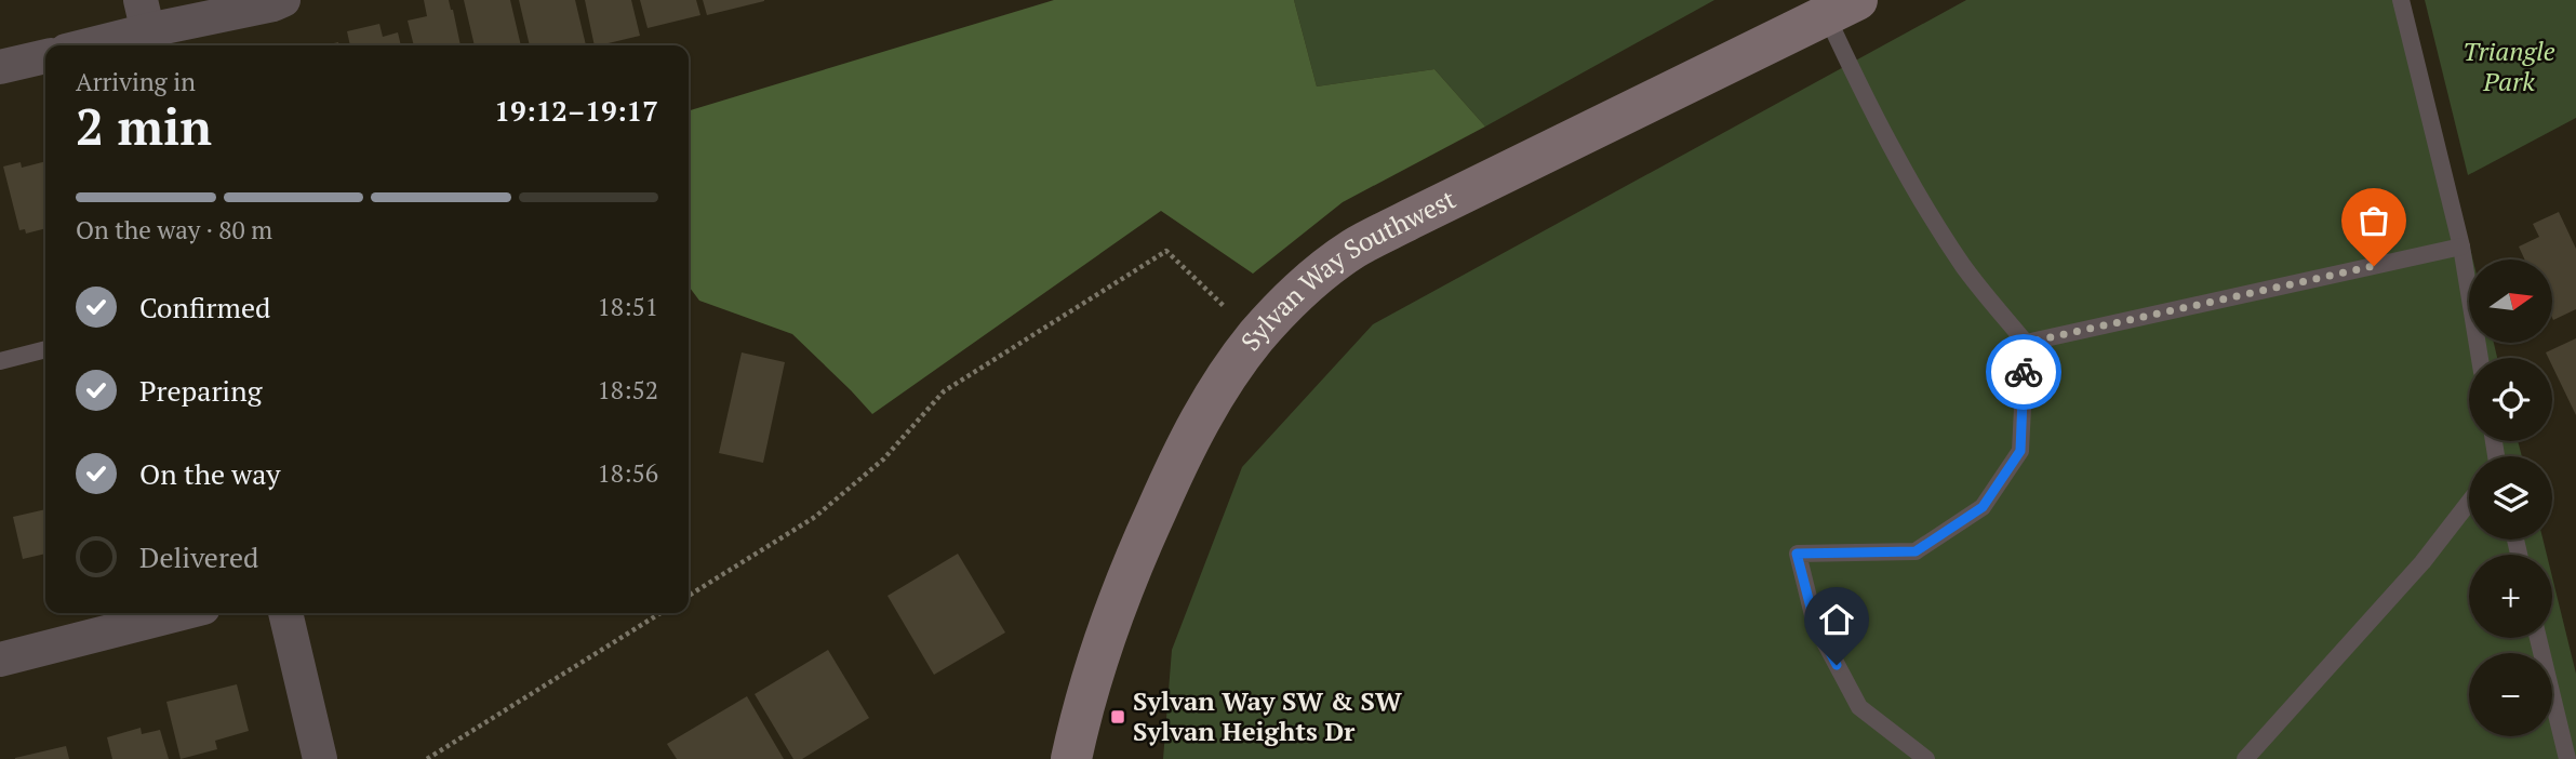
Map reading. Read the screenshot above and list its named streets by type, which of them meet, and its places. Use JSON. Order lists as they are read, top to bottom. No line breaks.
{"streets":{"street":["Sylvan Way Southwest"]},"parks":["Triangle Park"],"places":{"transit":["Sylvan Way SW & SW Sylvan Heights Dr"]},"north":"right","page":{"heading":["2 min","Arriving in","19:12–19:17"],"bar":"On the way · 80 m","map_buttons":["+","−"],"list":[["Confirmed","18:51"],["Preparing","18:52"],["On the way","18:56"],"Delivered"]}}
